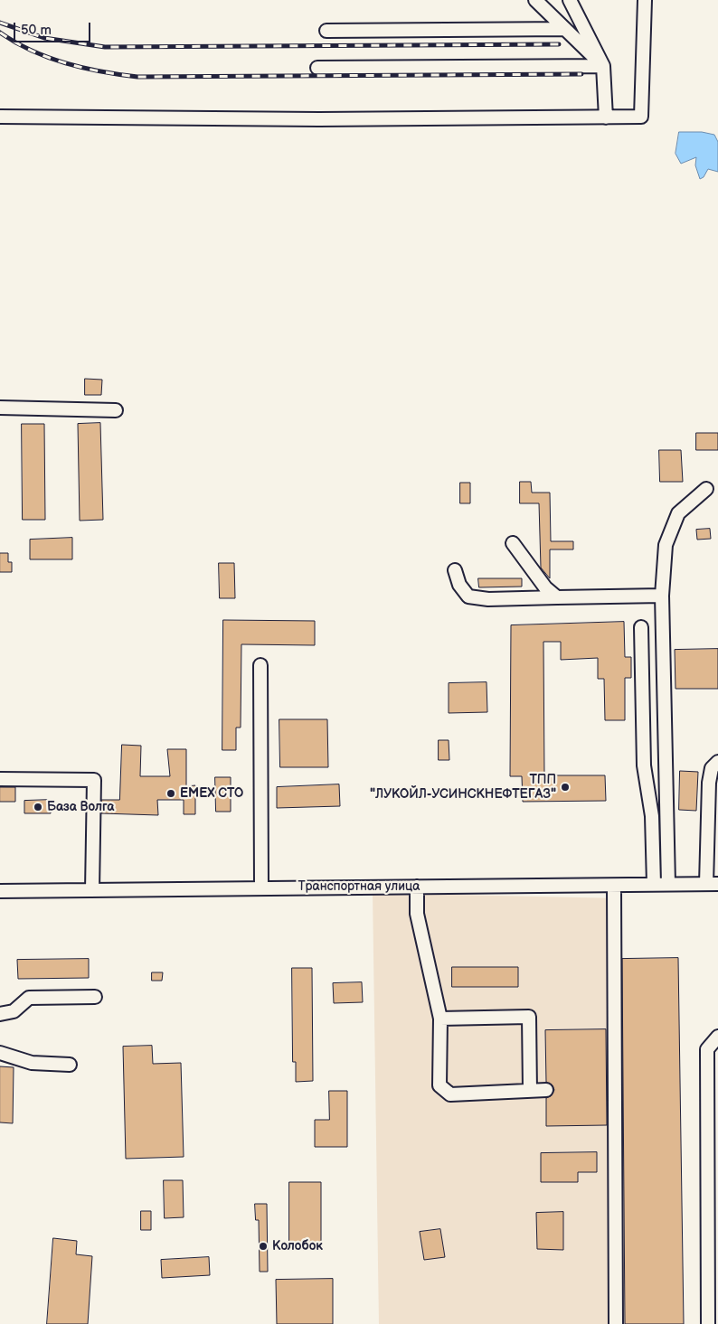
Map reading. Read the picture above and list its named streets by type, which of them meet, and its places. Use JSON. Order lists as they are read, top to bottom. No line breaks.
{"streets":{"street":["Транспортная улица"]},"places":["ТПП \"ЛУКОЙЛ-УСИНСКНЕФТЕГАЗ\"","EMEX СТО","База Волга","Колобок"],"scale_bar":"50 m"}
